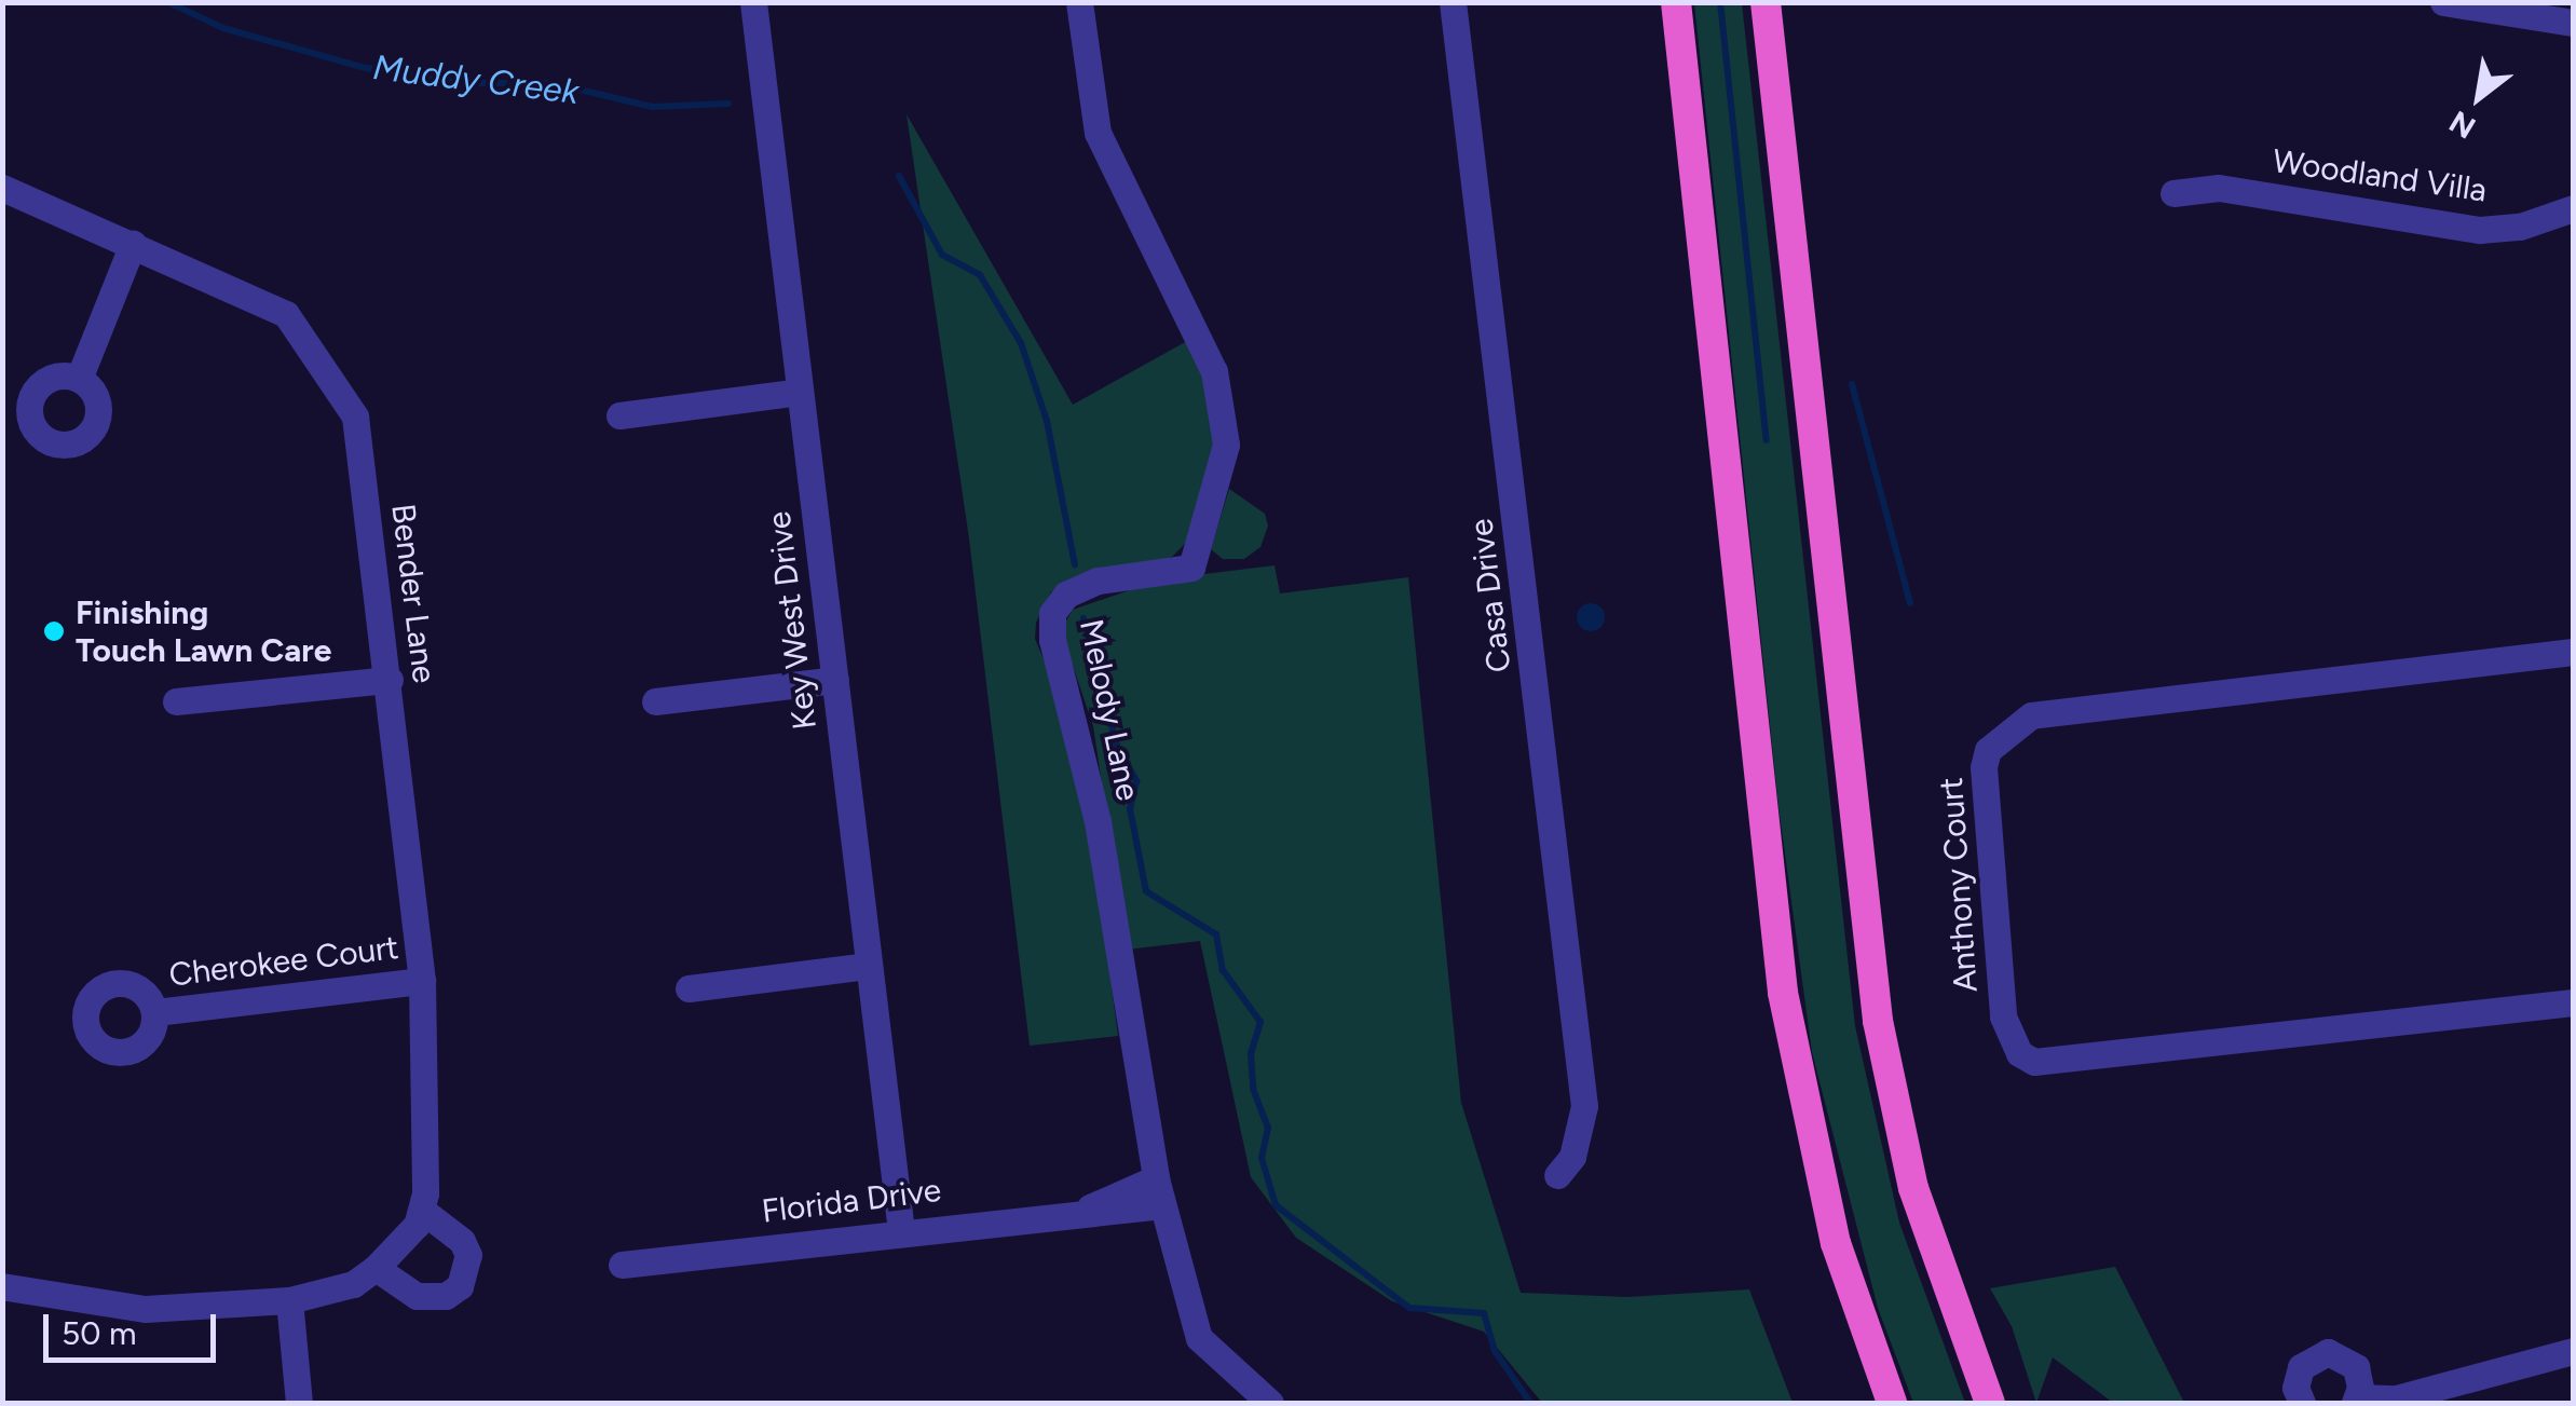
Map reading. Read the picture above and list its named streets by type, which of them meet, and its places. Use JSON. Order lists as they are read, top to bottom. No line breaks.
{"streets":{"street":["Woodland Villa","Bender Lane","Casa Drive","Key West Drive","Melody Lane","Anthony Court","Cherokee Court","Florida Drive"]},"crossings":[["Bender Lane","Cherokee Court"],["Key West Drive","Florida Drive"],["Melody Lane","Florida Drive"]],"water":["Muddy Creek"],"places":["Finishing Touch Lawn Care"],"scale_bar":"50 m","north":"bottom left"}
